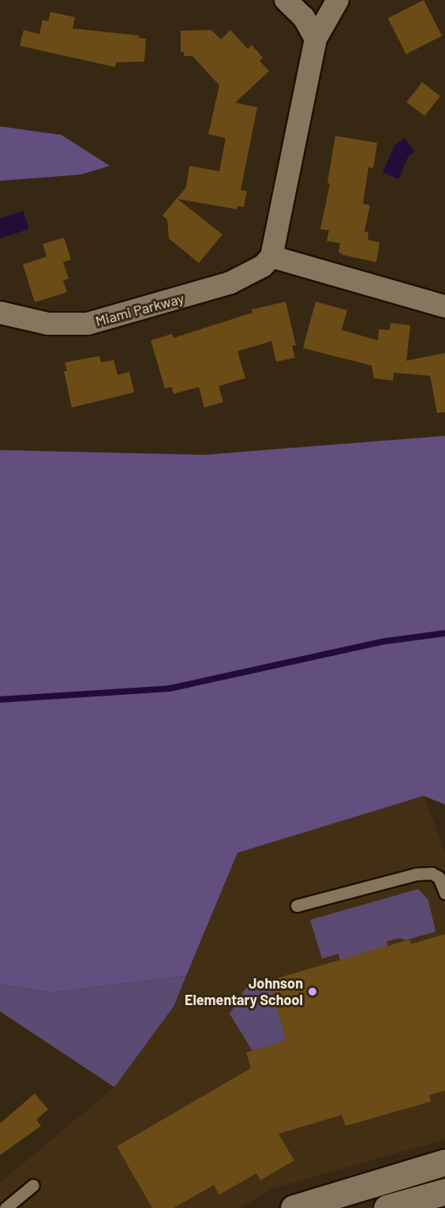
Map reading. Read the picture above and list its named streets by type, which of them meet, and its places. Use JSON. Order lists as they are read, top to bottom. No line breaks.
{"streets":{"street":["Miami Parkway"]},"places":["Johnson Elementary School"]}
